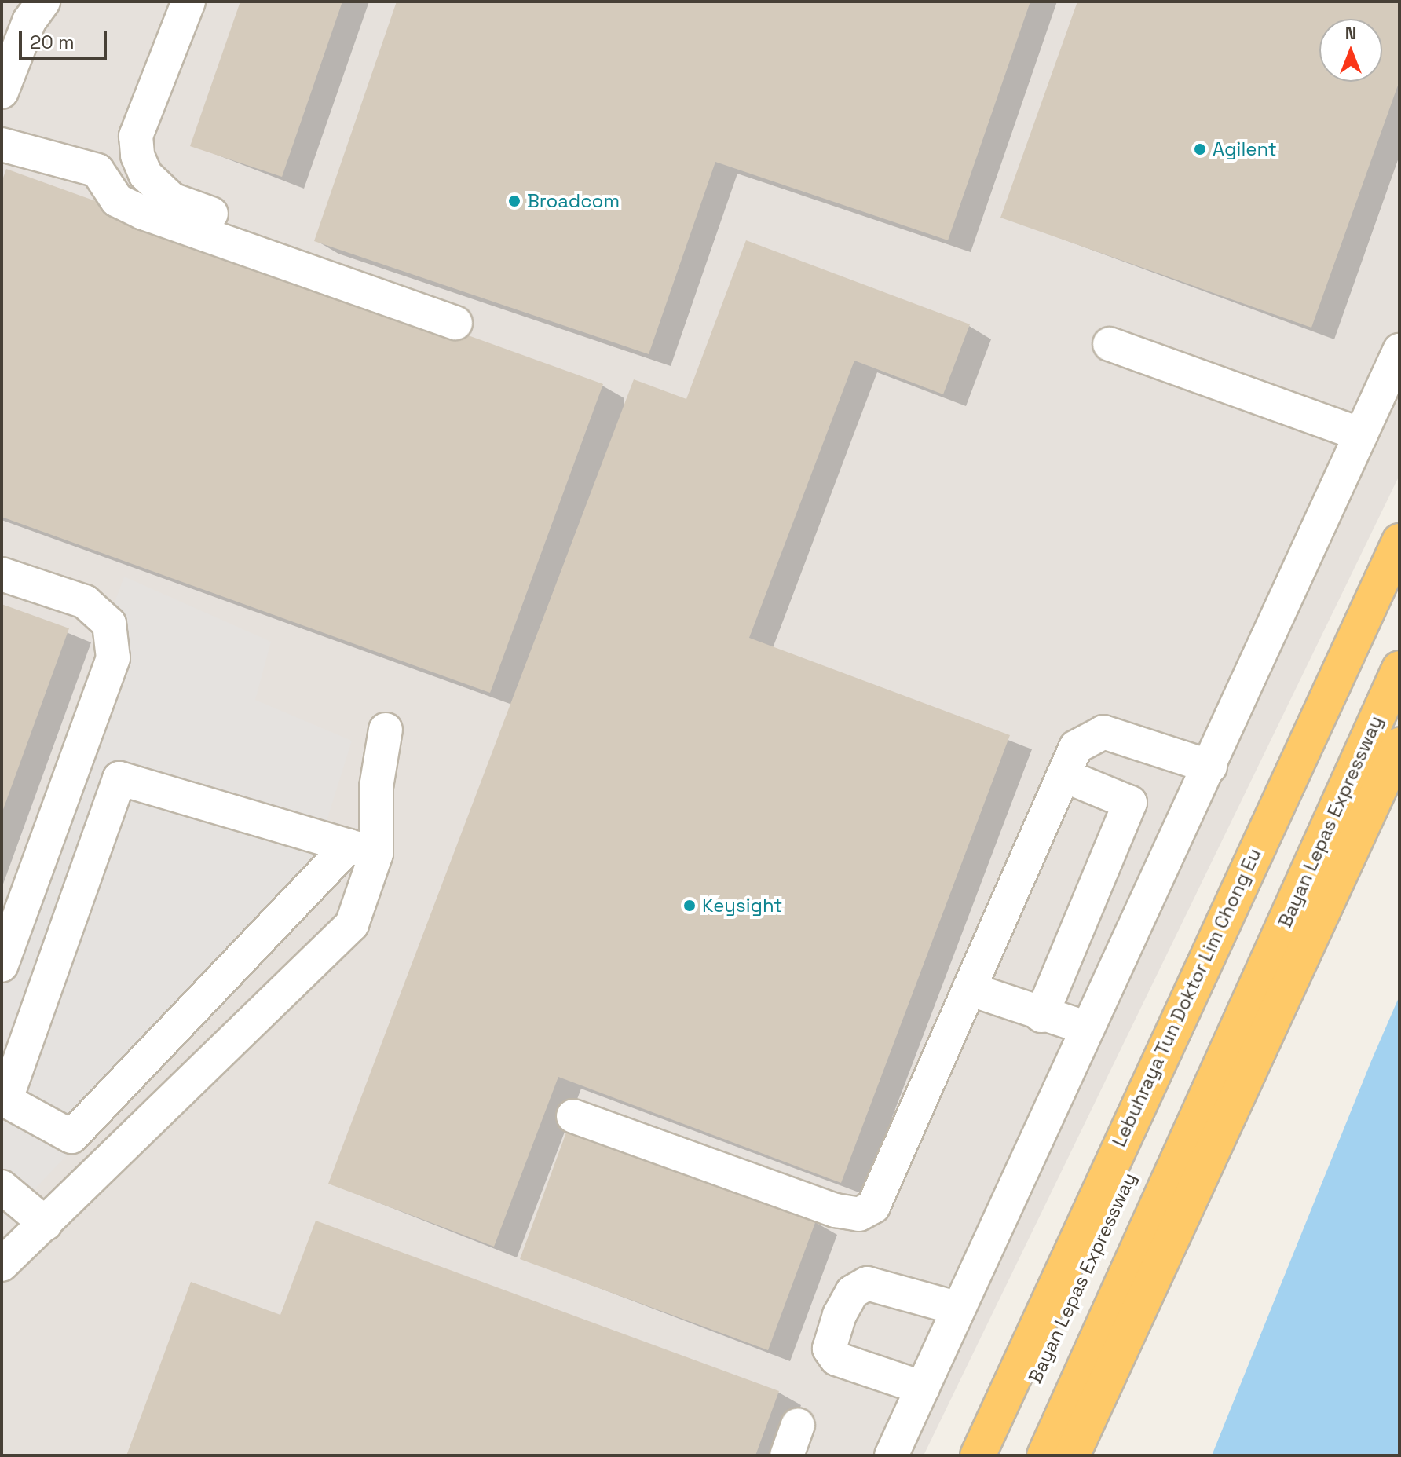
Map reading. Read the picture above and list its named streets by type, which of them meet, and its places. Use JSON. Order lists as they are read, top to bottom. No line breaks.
{"streets":{"highway":["Bayan Lepas Expressway","Lebuhraya Tun Doktor Lim Chong Eu"]},"places":["Agilent","Broadcom","Keysight"],"scale_bar":"20 m","north":"top"}
